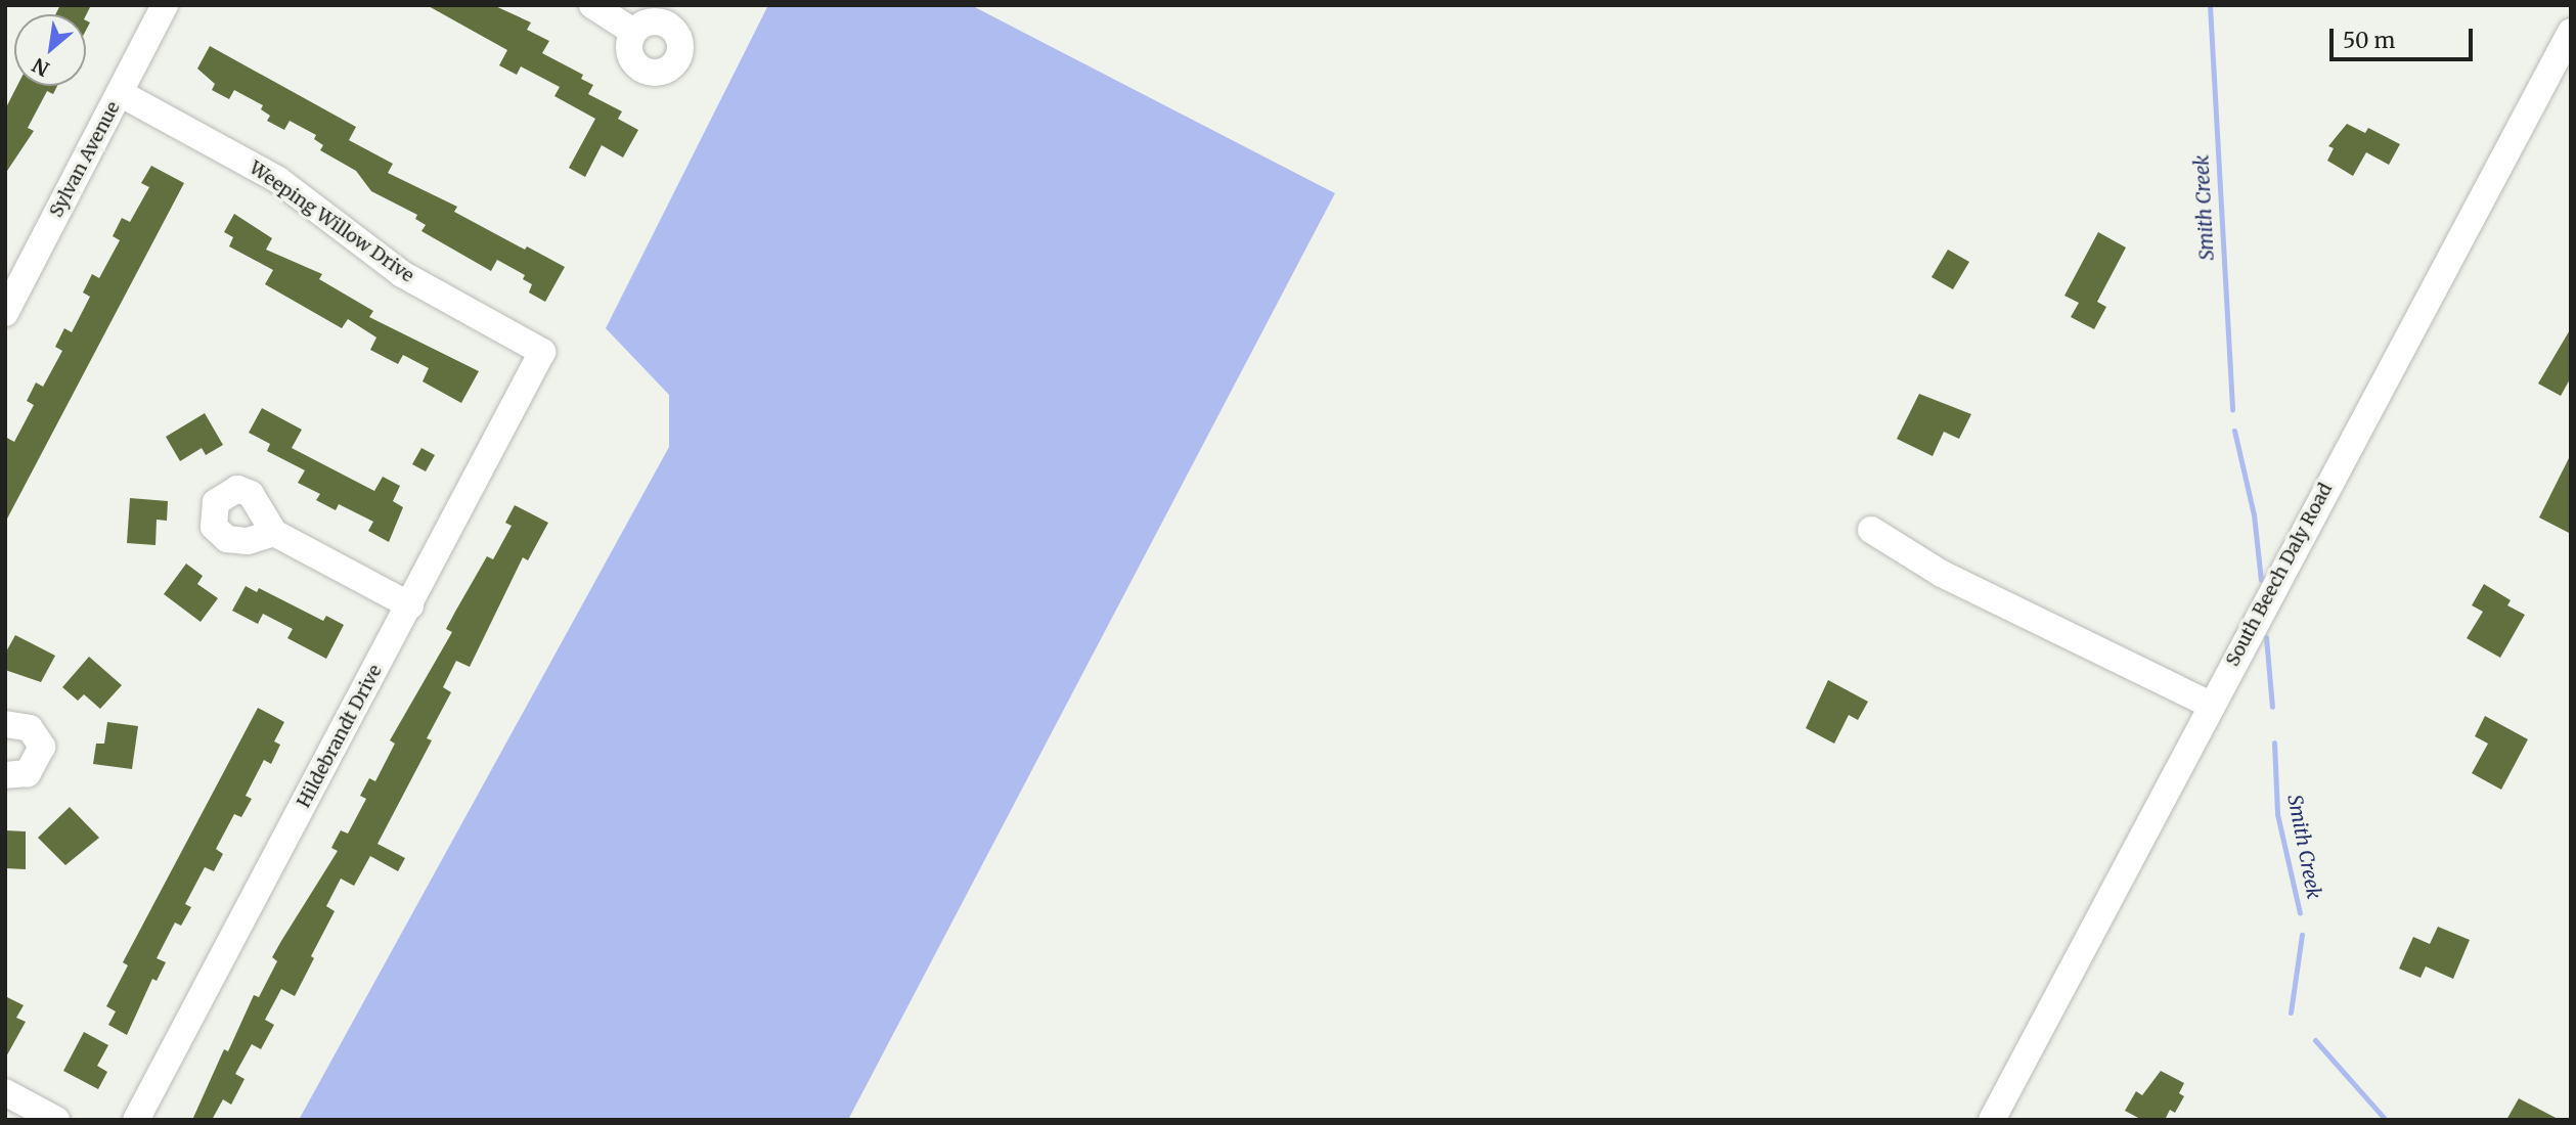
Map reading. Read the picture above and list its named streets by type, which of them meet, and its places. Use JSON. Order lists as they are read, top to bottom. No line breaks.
{"streets":{"street":["Sylvan Avenue","Weeping Willow Drive","South Beech Daly Road","Hildebrandt Drive"]},"crossings":[["Sylvan Avenue","Weeping Willow Drive"],["Weeping Willow Drive","Hildebrandt Drive"]],"water":["Smith Creek"],"scale_bar":"50 m","north":"bottom left"}
